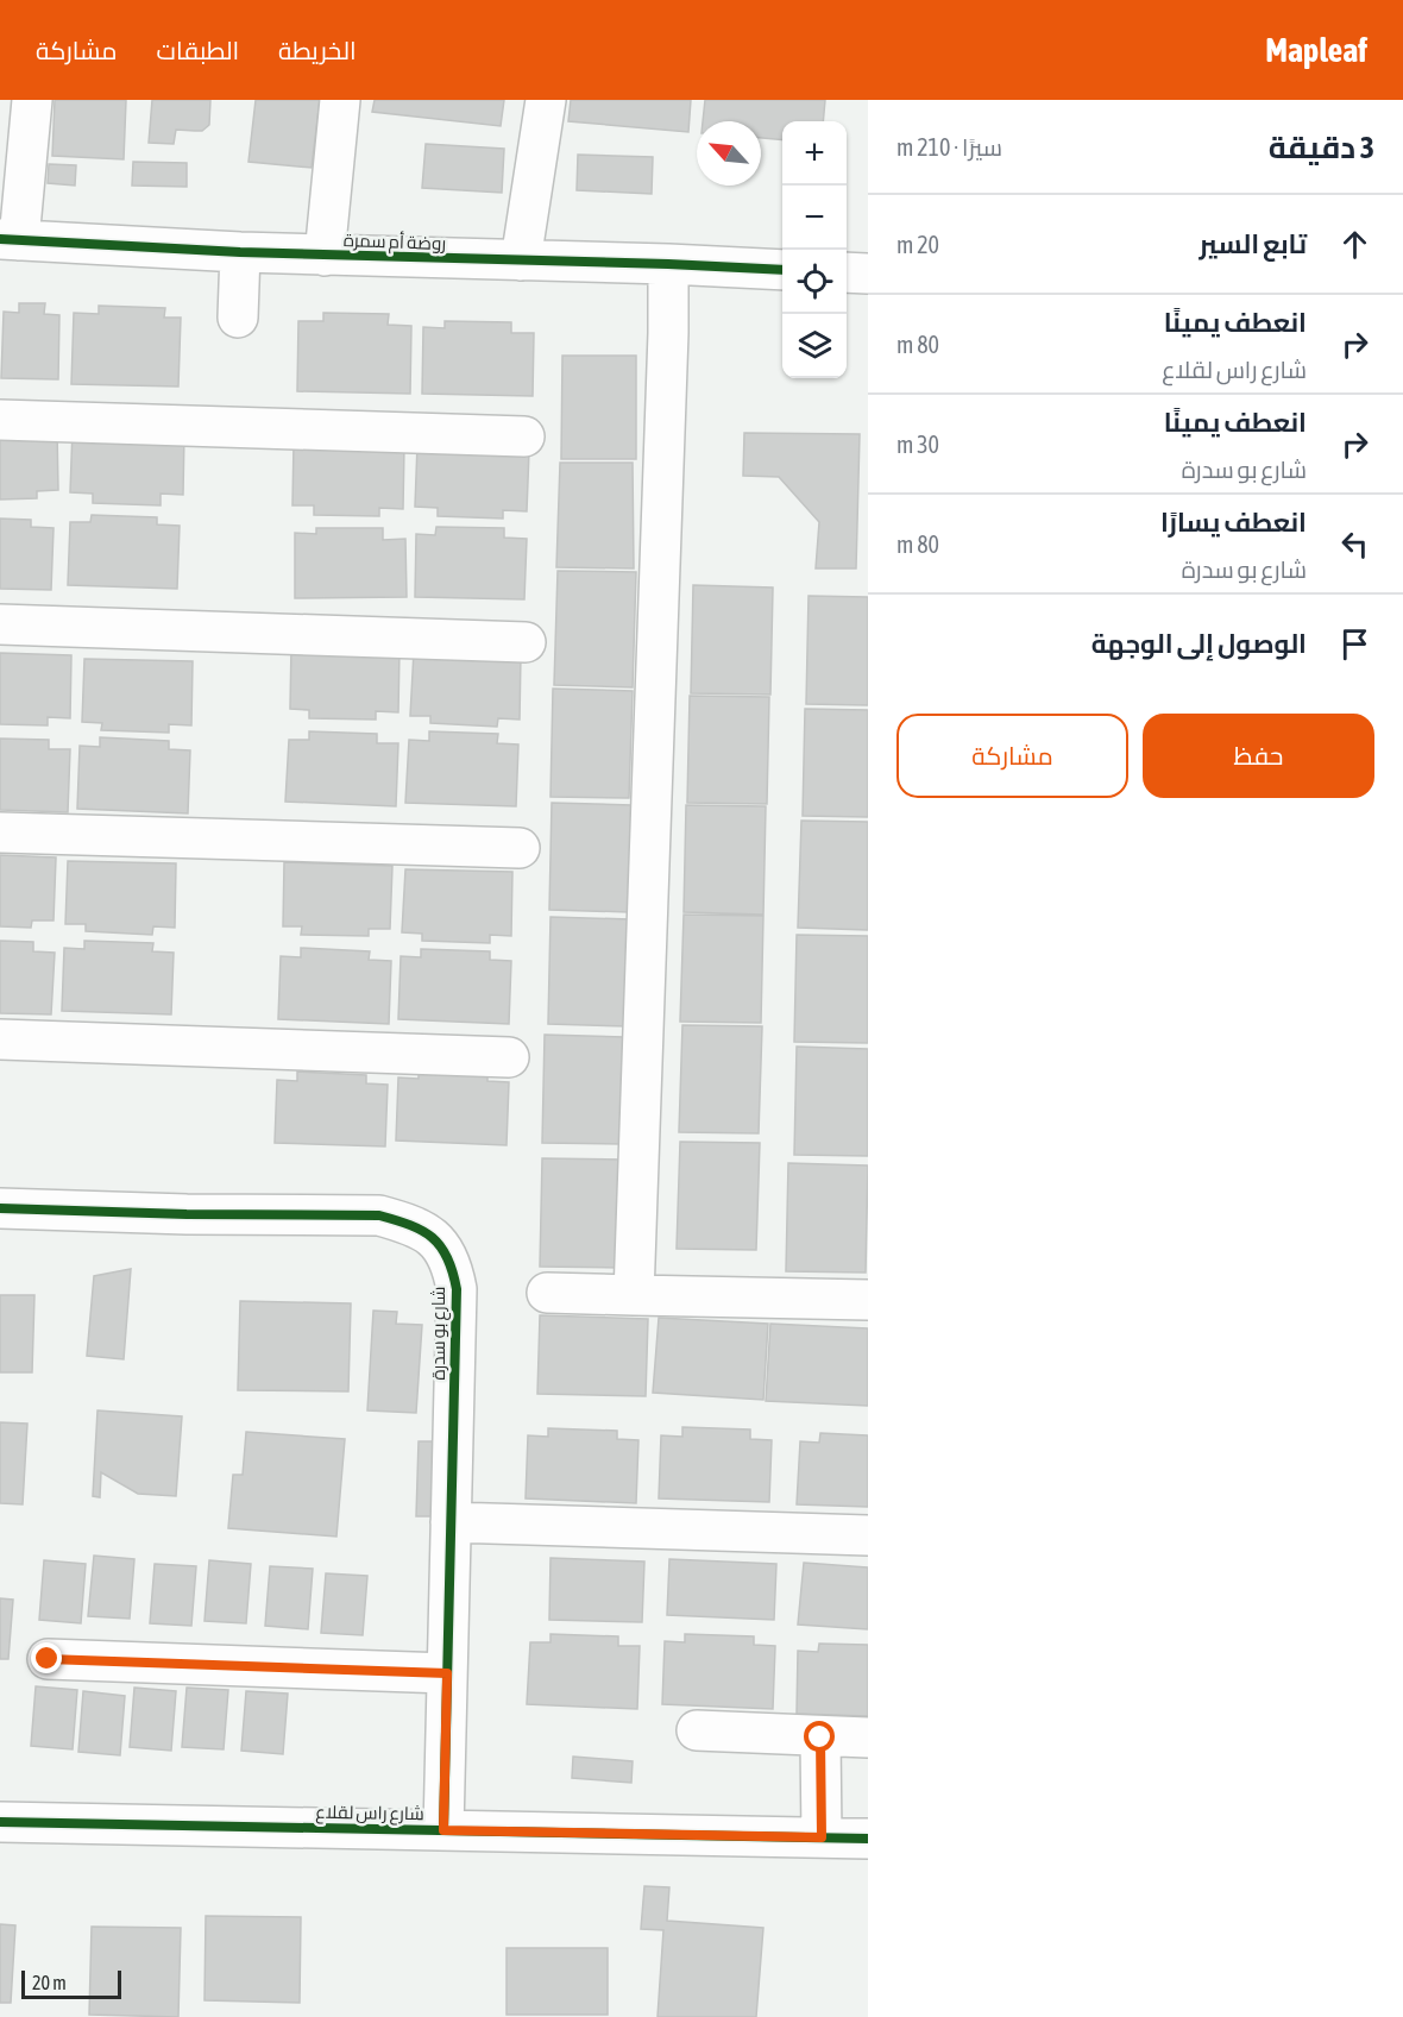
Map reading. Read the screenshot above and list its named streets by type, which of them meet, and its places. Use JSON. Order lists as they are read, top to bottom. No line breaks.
{"streets":{"street":["روضة أم سمرة","شارع بو سدرة","شارع راس لقلاع"]},"crossings":[["شارع بو سدرة","شارع راس لقلاع"]],"scale_bar":"20 m","north":"top left","page":{"header":"Mapleaf","nav":["الخريطة","الطبقات","مشاركة"],"heading":["3 دقيقة","سيرًا · 210 m"],"map_buttons":["+","−"],"list":[["تابع السير","20 m"],["انعطف يمينًا","شارع راس لقلاع","80 m"],["انعطف يمينًا","شارع بو سدرة","30 m"],["انعطف يسارًا","شارع بو سدرة","80 m"],"الوصول إلى الوجهة"],"buttons":["حفظ","مشاركة"],"scale":"20 m"}}
